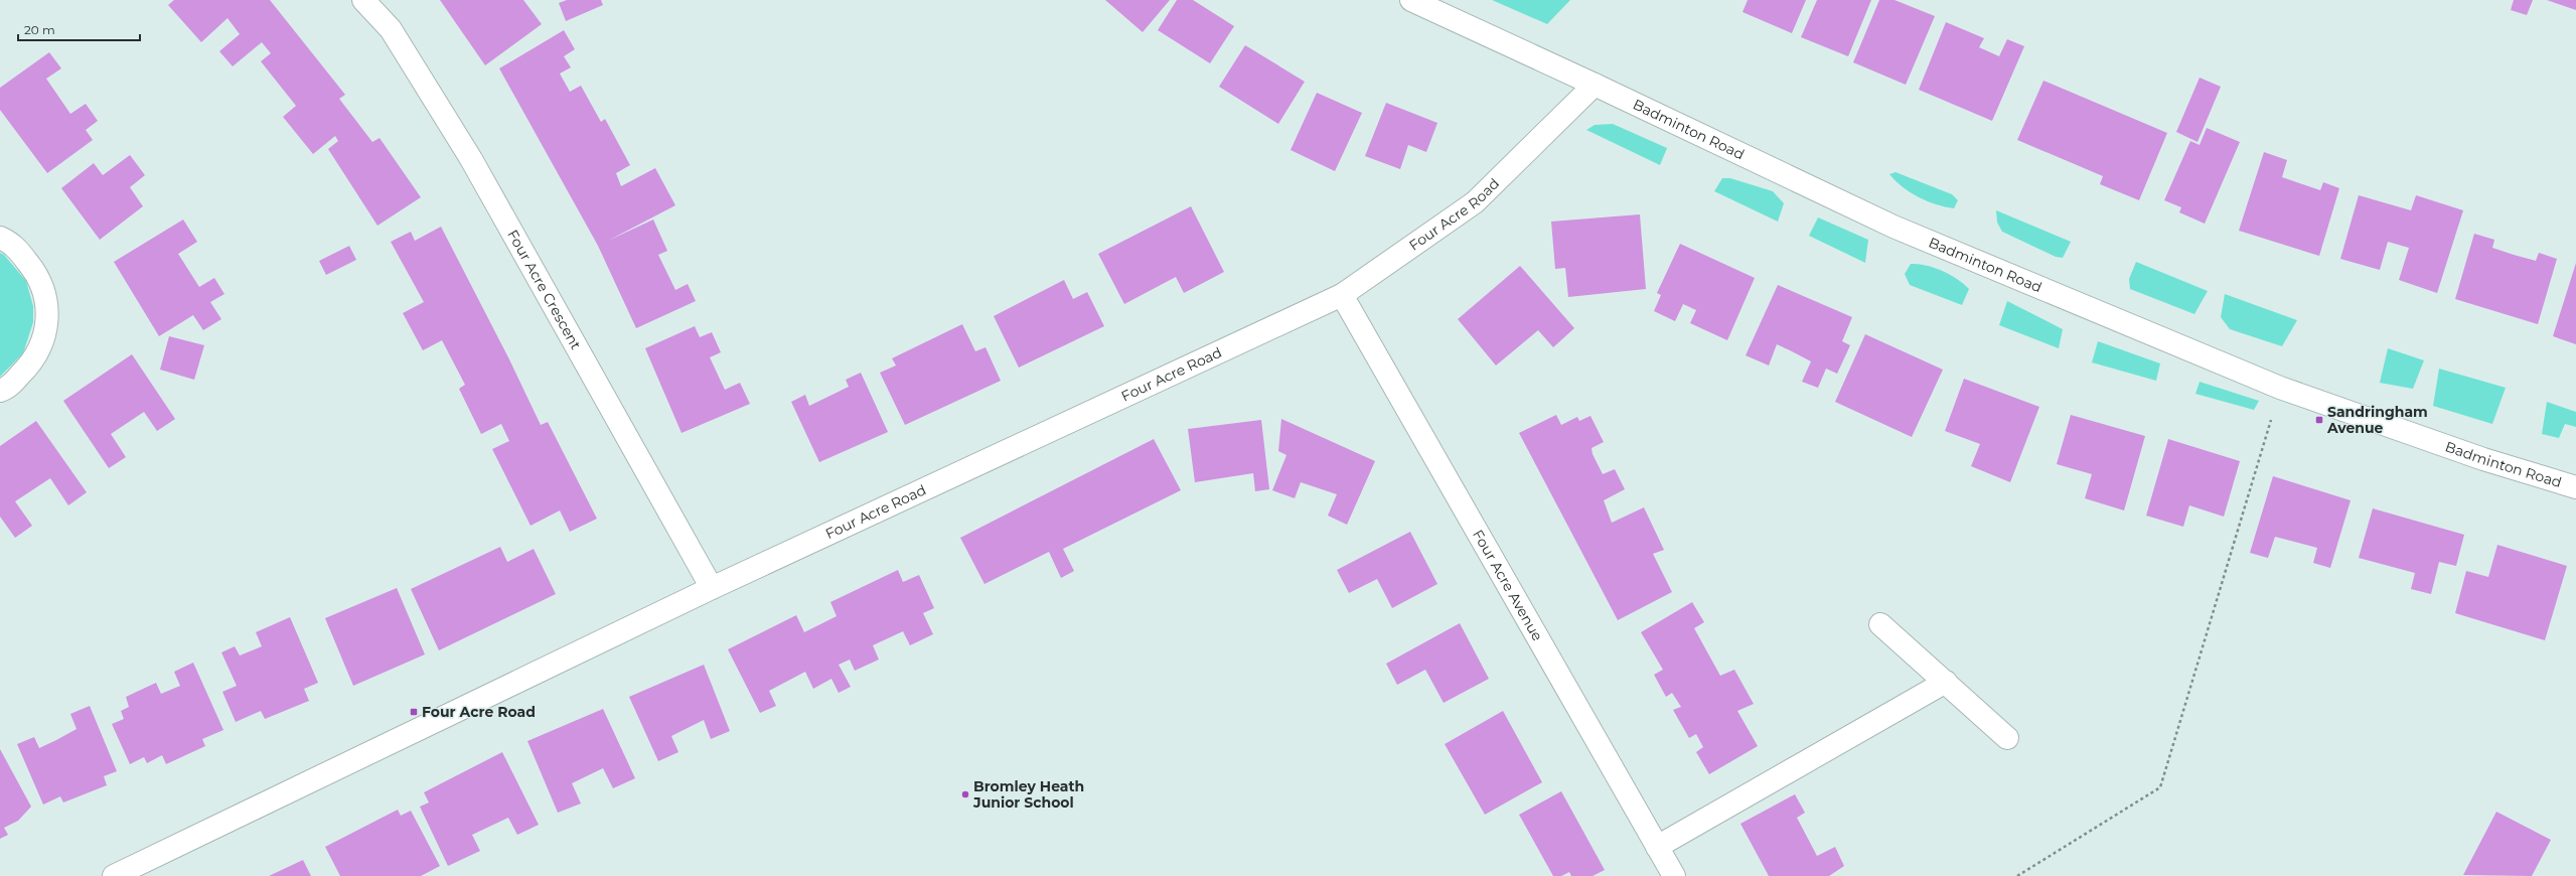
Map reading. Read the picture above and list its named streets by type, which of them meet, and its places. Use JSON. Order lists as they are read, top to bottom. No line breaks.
{"streets":{"street":["Badminton Road","Four Acre Road","Four Acre Crescent","Four Acre Avenue"]},"crossings":[["Badminton Road","Four Acre Road"],["Four Acre Road","Four Acre Crescent"],["Four Acre Road","Four Acre Avenue"]],"places":{"transit":["Sandringham Avenue","Four Acre Road"],"other":["Bromley Heath Junior School"]},"scale_bar":"20 m"}
